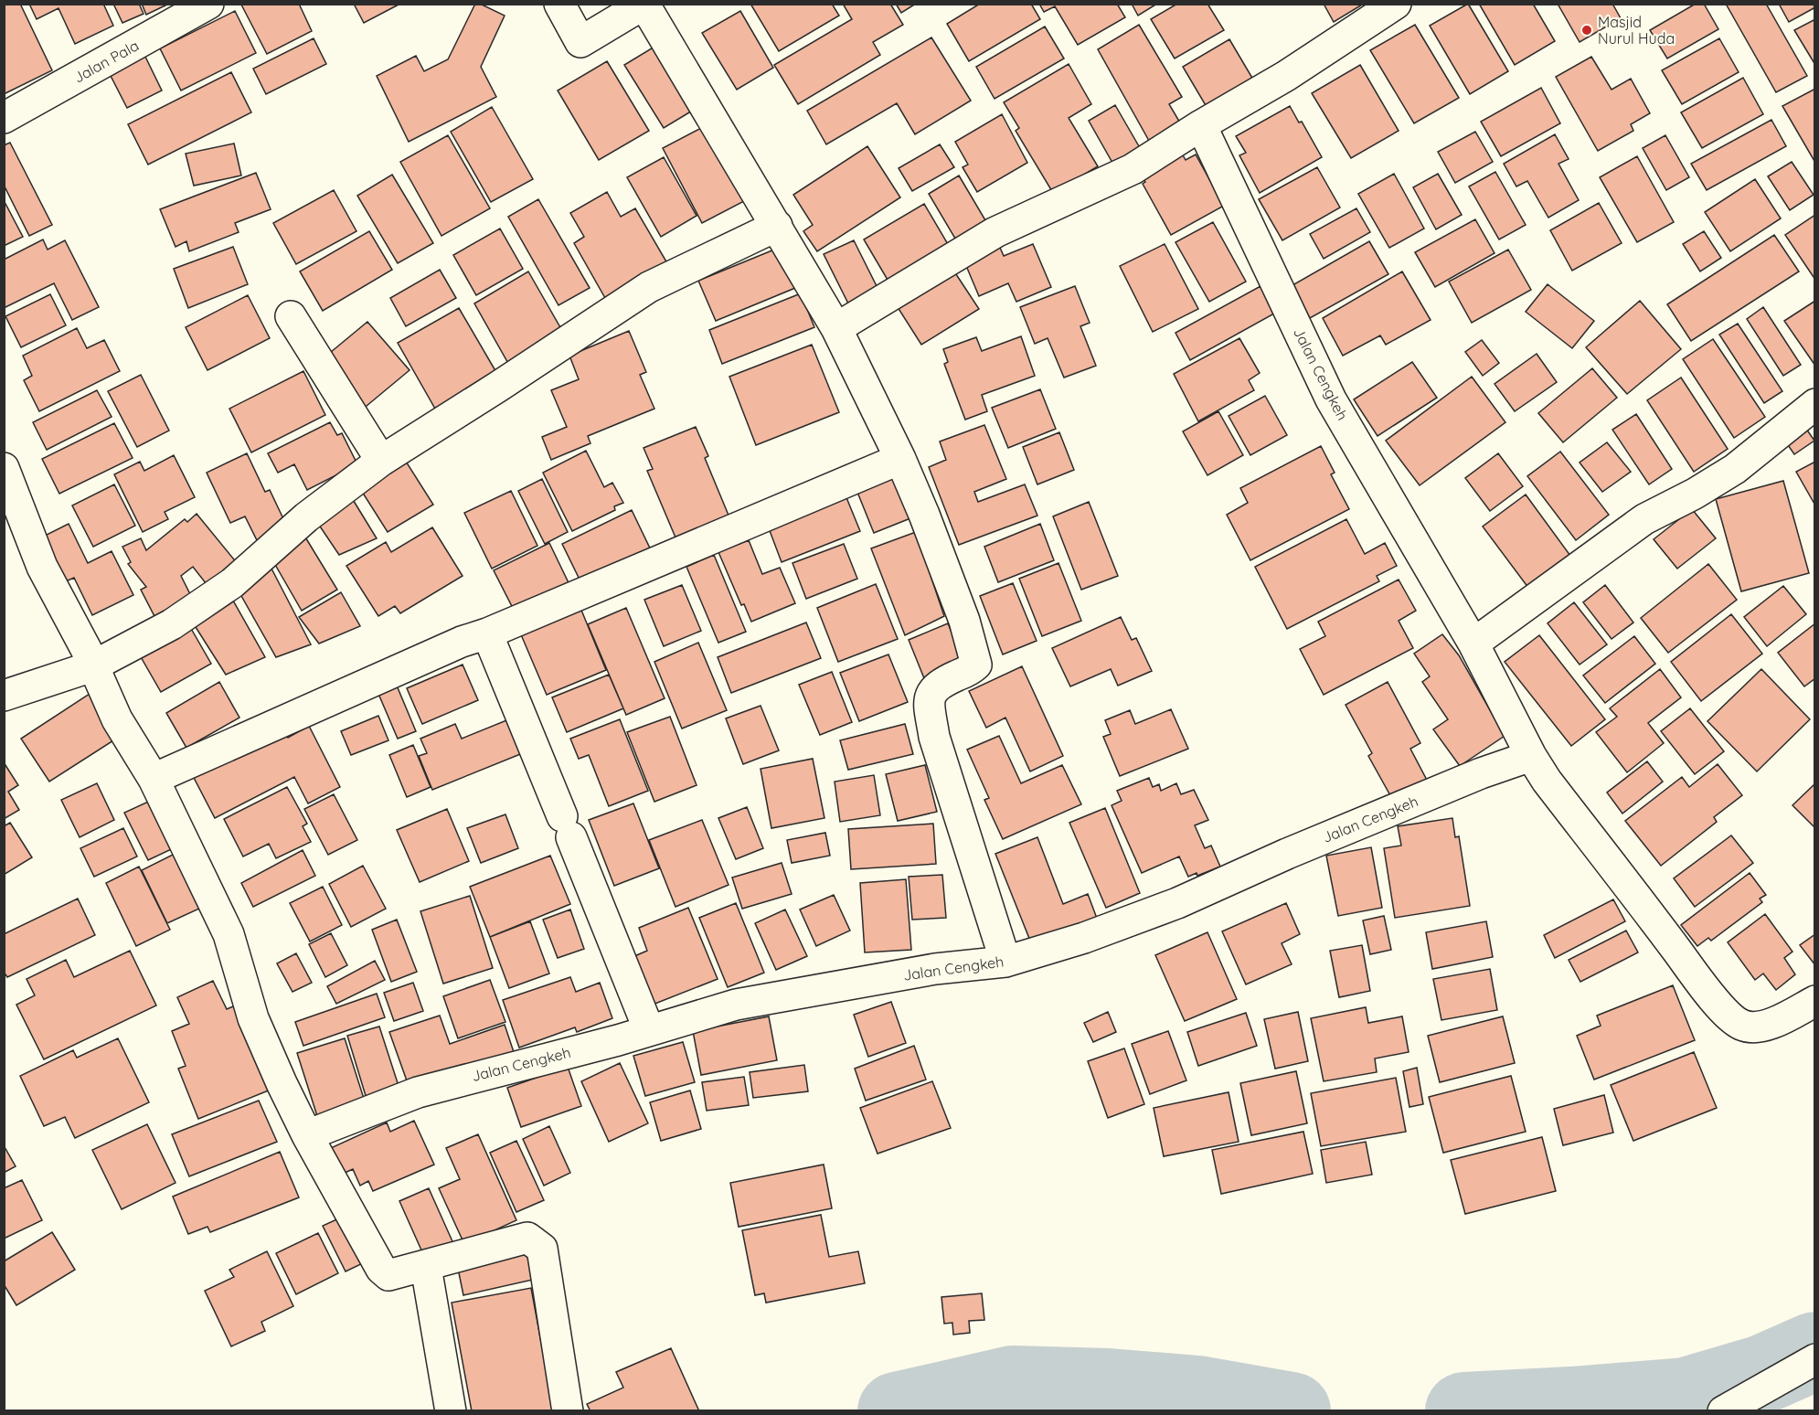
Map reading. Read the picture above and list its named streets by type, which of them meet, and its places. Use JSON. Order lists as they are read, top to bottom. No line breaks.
{"streets":{"street":["Jalan Pala","Jalan Cengkeh"]},"places":["Masjid Nurul Huda"]}
